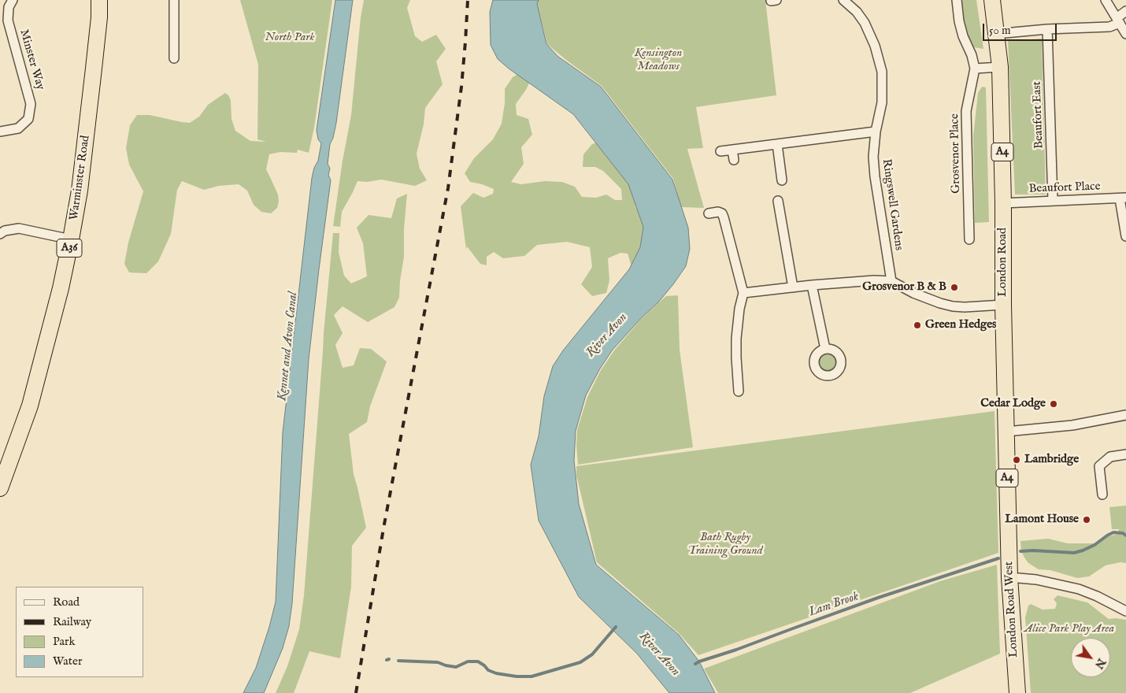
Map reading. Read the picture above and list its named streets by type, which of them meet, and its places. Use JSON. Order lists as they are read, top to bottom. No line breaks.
{"streets":{"highway":["A4","Warminster Road","A36","London Road","London Road West"],"street":["Minster Way","Beaufort East","Grosvenor Place","Beaufort Place","Ringswell Gardens"]},"crossings":[["Beaufort East","Beaufort Place"],["Beaufort Place","London Road"],["London Road","London Road West"]],"water":["River Avon","Kennet and Avon Canal","Lam Brook"],"parks":["North Park","Kensington Meadows","Bath Rugby Training Ground","Alice Park Play Area"],"places":["Grosvenor B & B","Green Hedges","Cedar Lodge","Lambridge","Lamont House"],"legend":["Road","Railway","Park","Water"],"scale_bar":"50 m","north":"bottom right"}
